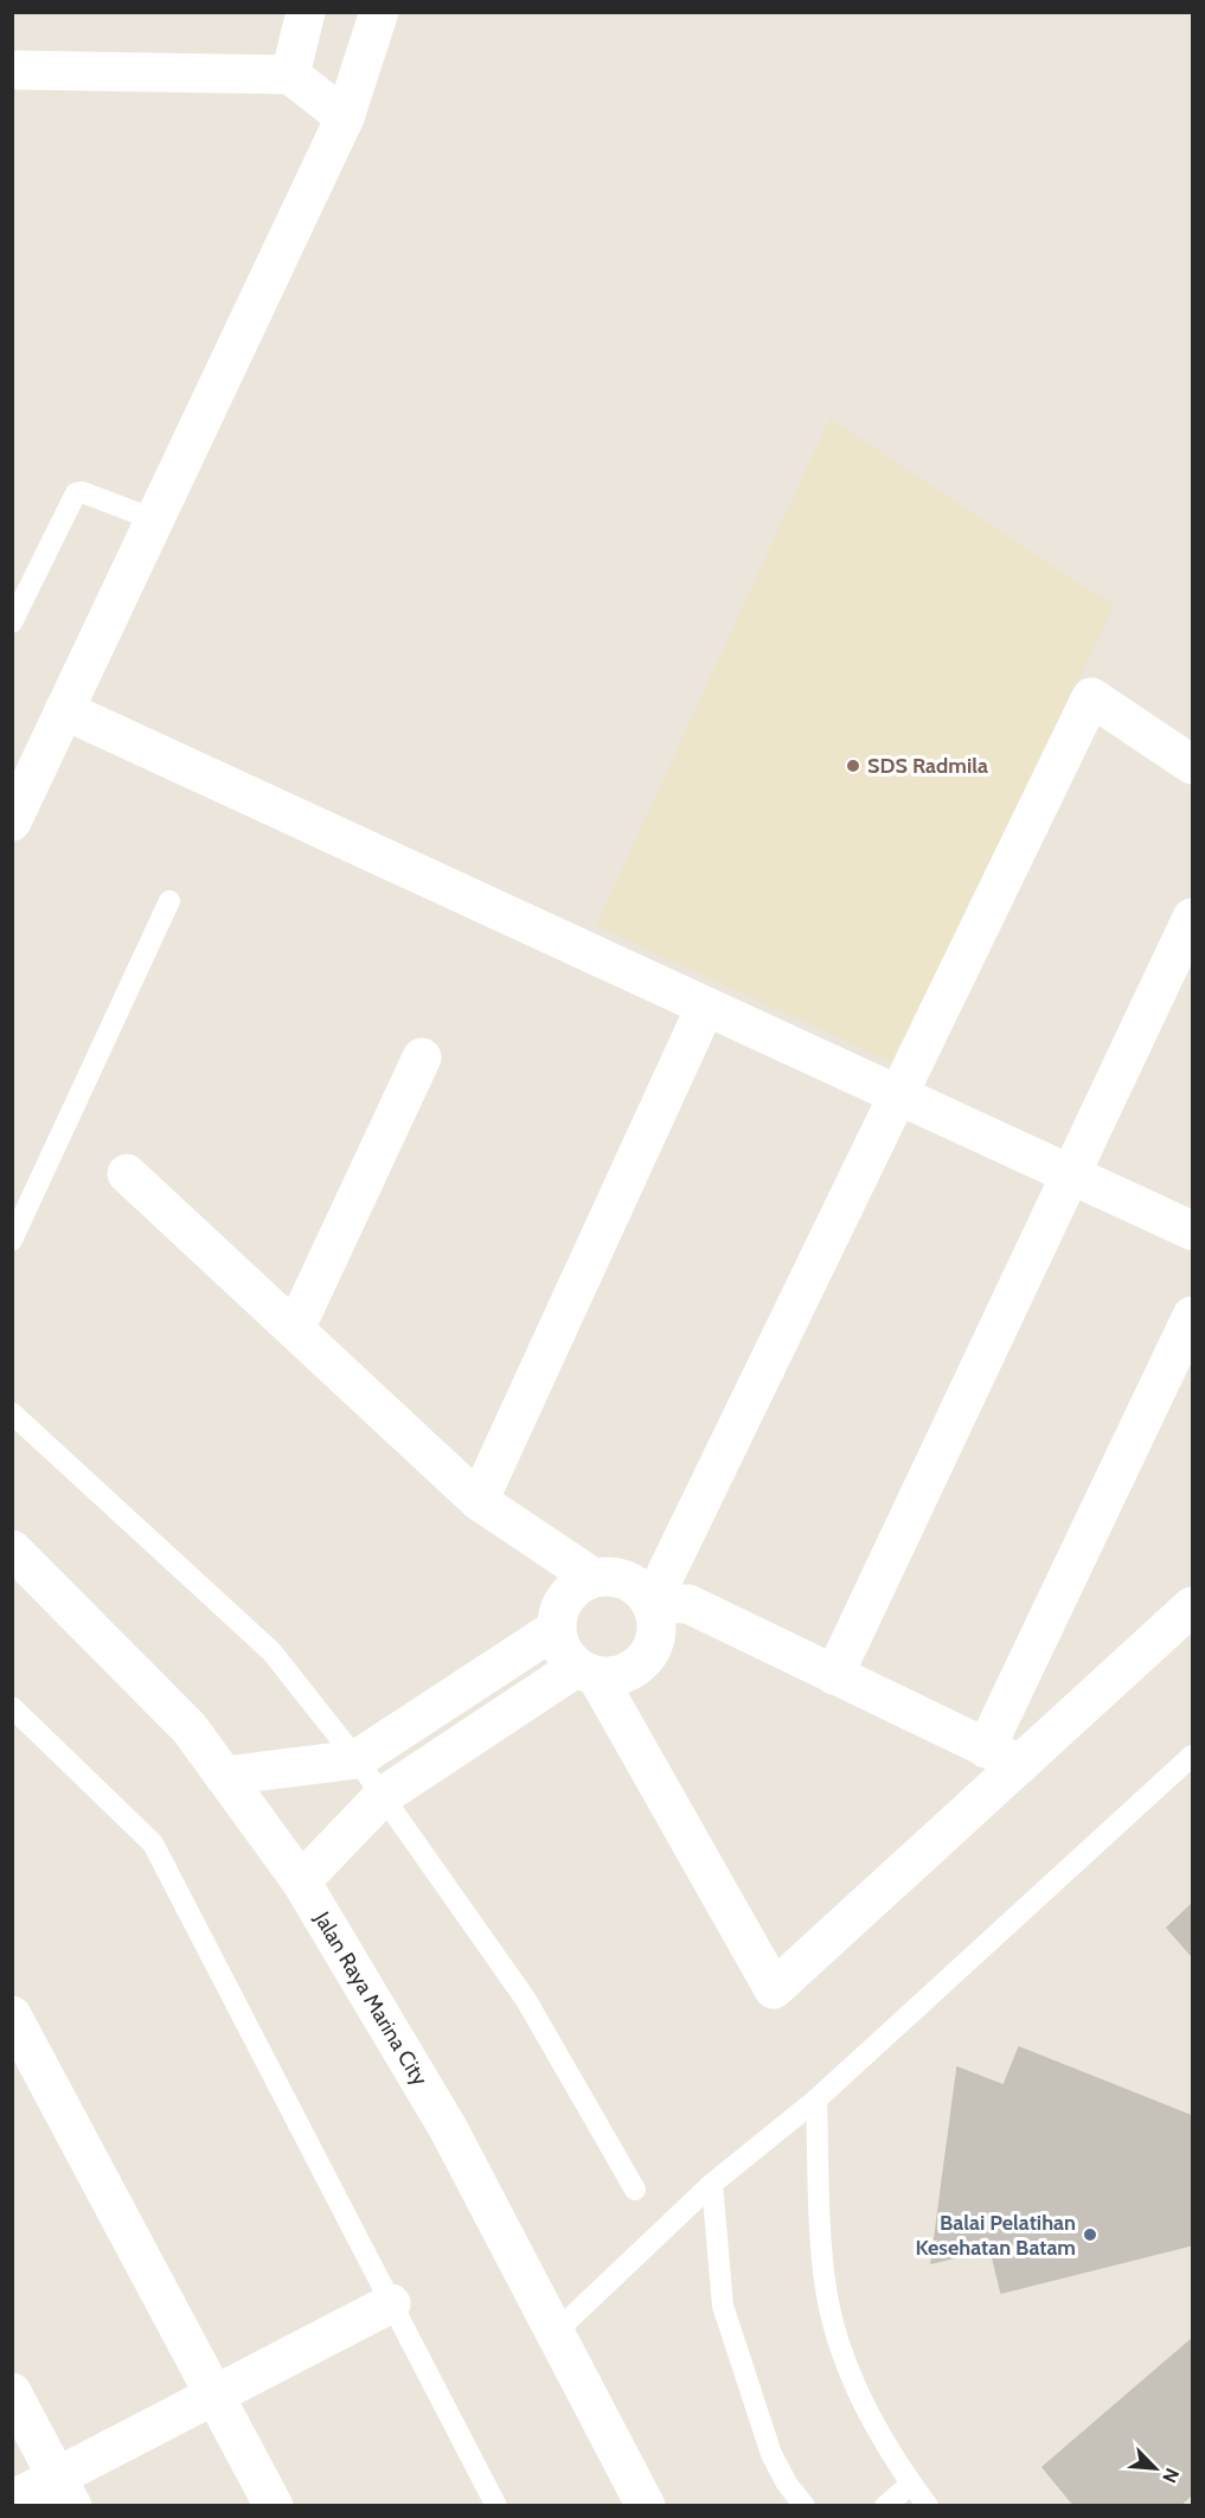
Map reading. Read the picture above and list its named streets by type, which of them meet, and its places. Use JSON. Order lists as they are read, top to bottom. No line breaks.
{"streets":{"street":["Jalan Raya Marina City"]},"places":["SDS Radmila","Balai Pelatihan Kesehatan Batam"],"north":"bottom right"}
